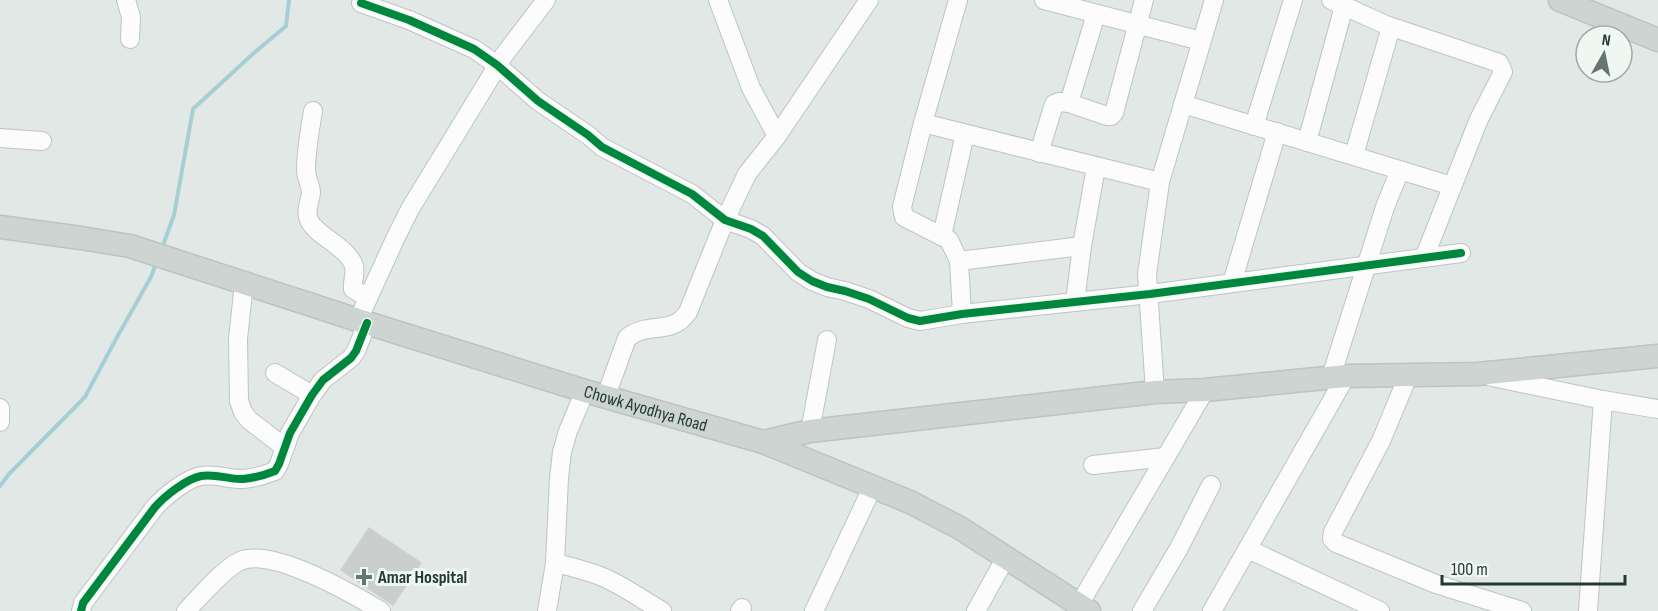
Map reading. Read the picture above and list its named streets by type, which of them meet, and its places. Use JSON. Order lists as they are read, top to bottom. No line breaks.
{"streets":{"main road":["Chowk Ayodhya Road"]},"places":{"health":["Amar Hospital"]},"scale_bar":"100 m","north":"top"}
